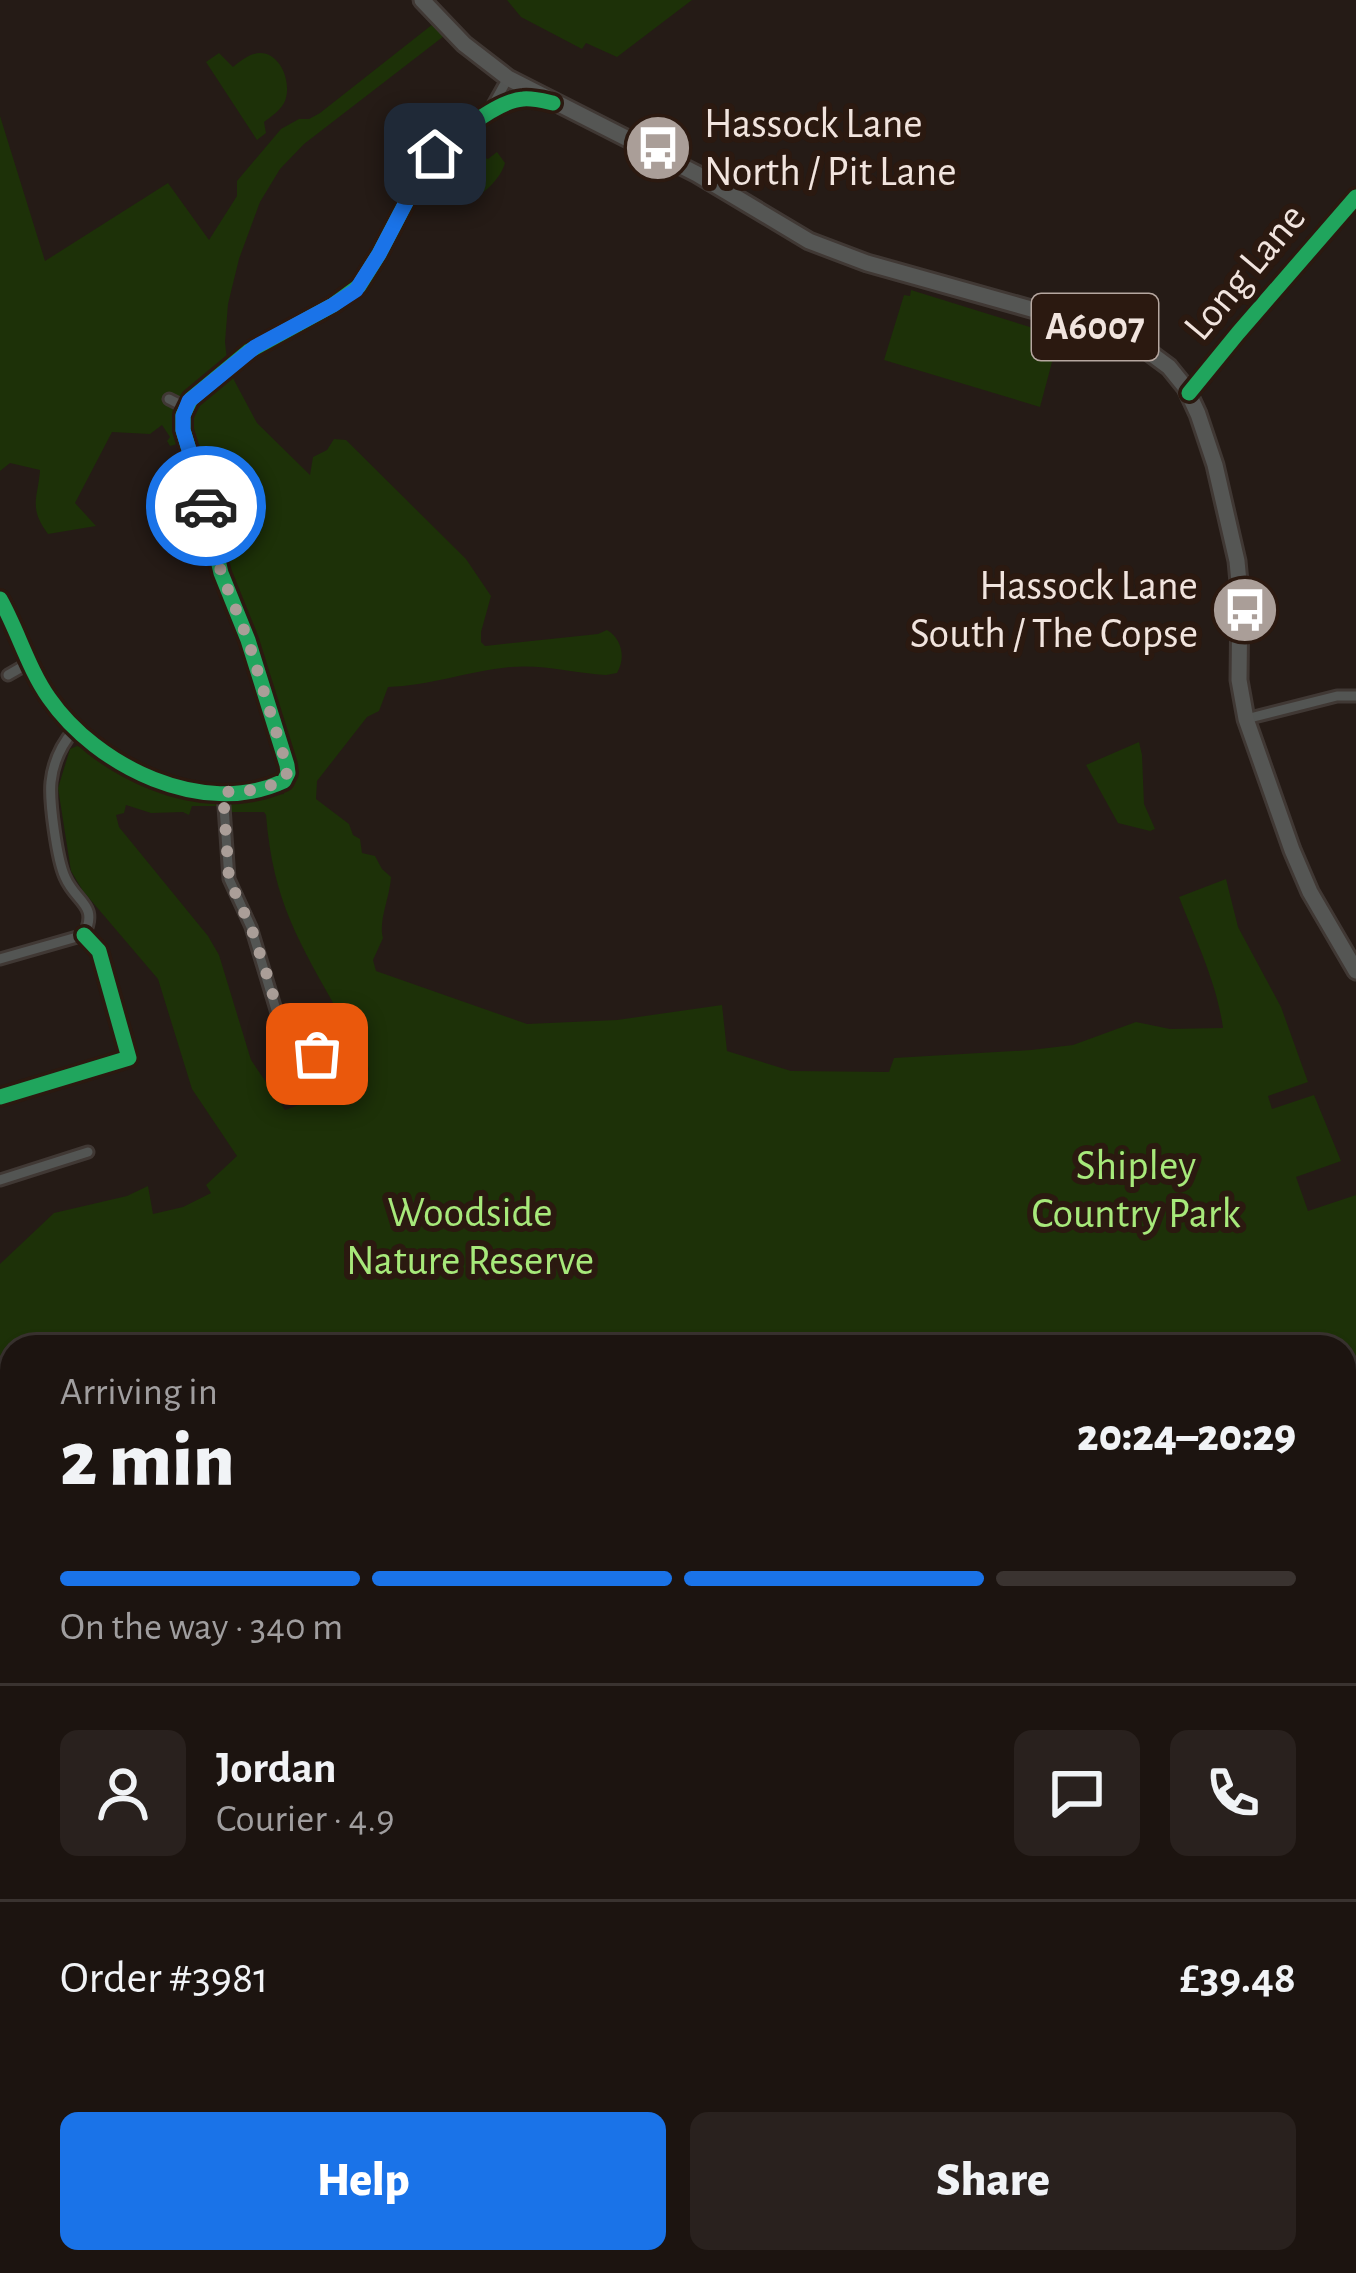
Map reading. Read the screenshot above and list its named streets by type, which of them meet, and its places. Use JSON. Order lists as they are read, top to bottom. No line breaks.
{"streets":{"main road":["A6007"],"street":["Long Lane"]},"crossings":[["Long Lane","A6007"]],"parks":["Shipley Country Park","Woodside Nature Reserve"],"places":{"bus stop":["Hassock Lane North / Pit Lane","Hassock Lane South / The Copse"]},"page":{"heading":["2 min","Arriving in","20:24–20:29"],"panel":["Jordan","Courier · 4.9","Order #3981","£39.48"],"bar":"On the way · 340 m","buttons":["Help","Share"]}}
